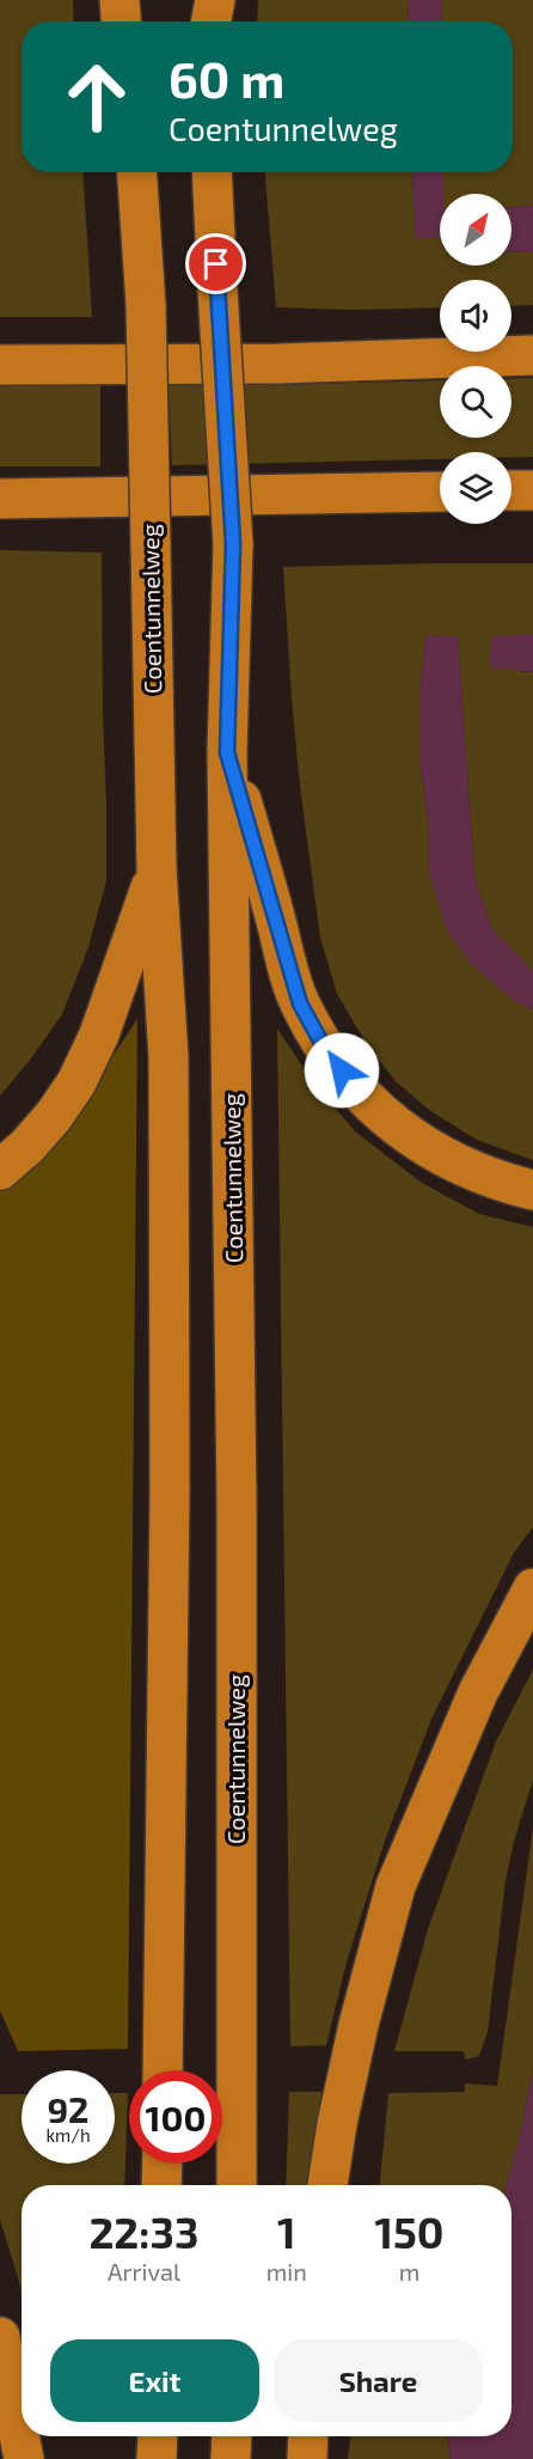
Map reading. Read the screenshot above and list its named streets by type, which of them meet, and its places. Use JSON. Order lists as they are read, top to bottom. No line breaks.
{"streets":{"highway":["Coentunnelweg"]},"north":"top right","page":{"turn":["60 m","Coentunnelweg"],"speed":"92 km/h","limit":"100","eta":["22:33","Arrival","1","min","150","m"],"buttons":["Exit","Share"]}}
